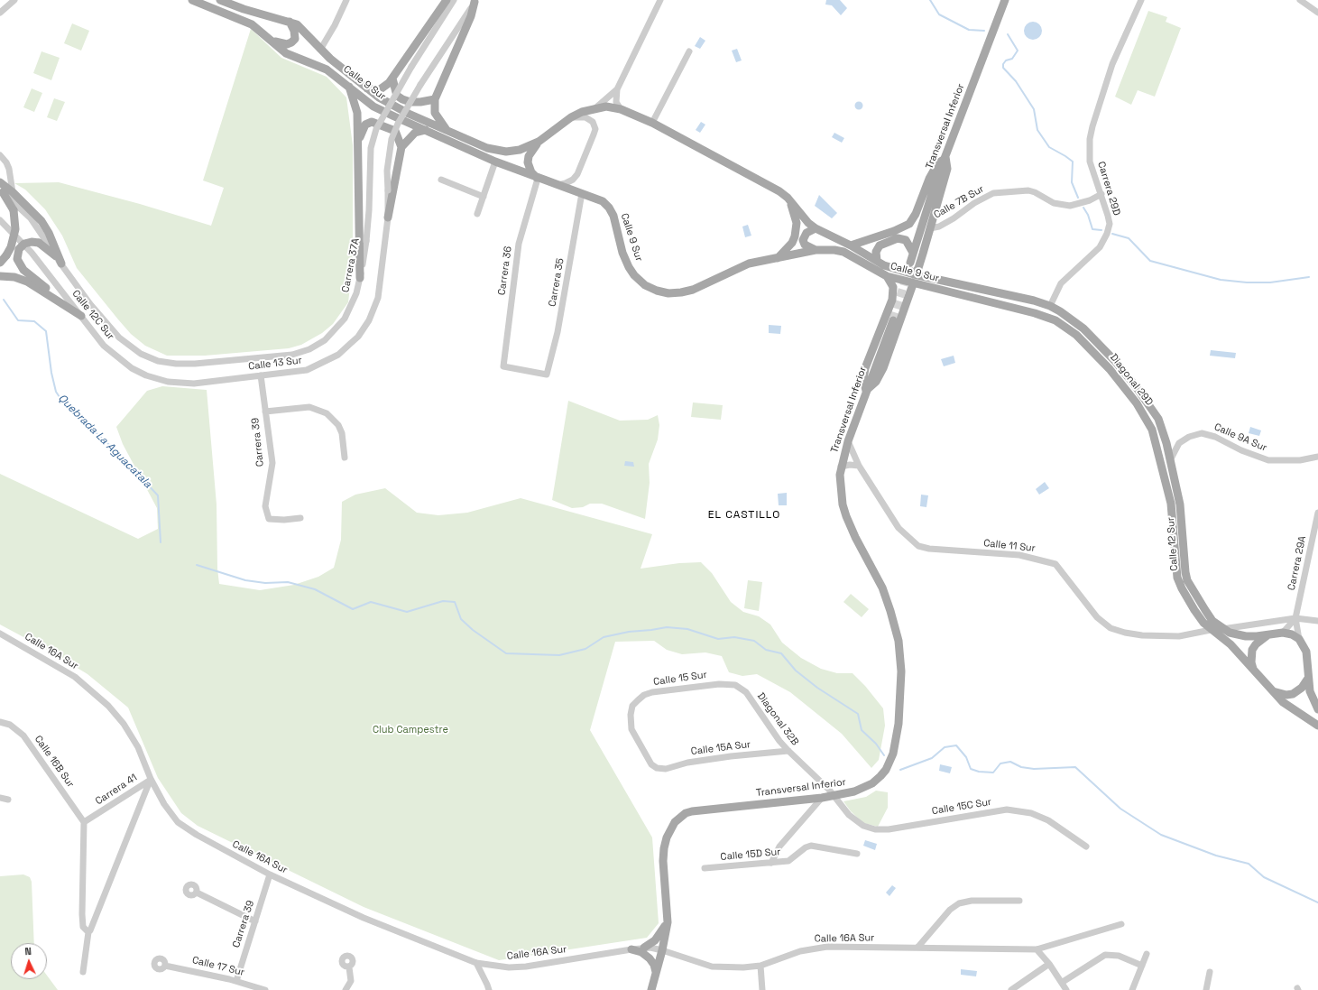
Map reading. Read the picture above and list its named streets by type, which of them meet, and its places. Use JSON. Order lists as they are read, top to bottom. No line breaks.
{"streets":{"main road":["Calle 9 Sur","Transversal Inferior","Diagonal 29D","Calle 12 Sur"],"street":["Carrera 29D","Calle 7B Sur","Carrera 37A","Carrera 36","Carrera 35","Calle 12C Sur","Calle 13 Sur","Calle 9A Sur","Carrera 39","Calle 11 Sur","Carrera 29A","Calle 16A Sur","Calle 15 Sur","Diagonal 32B","Calle 15A Sur","Calle 16B Sur","Carrera 41","Calle 15C Sur","Calle 15D Sur","Calle 17 Sur"]},"crossings":[["Calle 9 Sur","Carrera 29D"],["Calle 9 Sur","Carrera 36"],["Calle 9 Sur","Carrera 35"],["Calle 9 Sur","Diagonal 29D"],["Transversal Inferior","Calle 11 Sur"],["Transversal Inferior","Calle 16A Sur"],["Transversal Inferior","Diagonal 32B"],["Transversal Inferior","Calle 15C Sur"],["Carrera 29D","Calle 7B Sur"],["Carrera 37A","Calle 12C Sur"],["Carrera 36","Carrera 35"],["Calle 12C Sur","Calle 13 Sur"],["Calle 13 Sur","Carrera 39"],["Diagonal 29D","Calle 9A Sur"],["Diagonal 29D","Calle 12 Sur"],["Calle 9A Sur","Calle 12 Sur"],["Carrera 39","Calle 16A Sur"],["Carrera 39","Calle 17 Sur"],["Calle 12 Sur","Calle 11 Sur"],["Calle 12 Sur","Carrera 29A"],["Calle 16A Sur","Carrera 41"],["Calle 15 Sur","Diagonal 32B"],["Calle 15 Sur","Calle 15A Sur"],["Diagonal 32B","Calle 15A Sur"],["Diagonal 32B","Calle 15C Sur"],["Calle 16B Sur","Carrera 41"]],"districts":["EL CASTILLO"],"water":["Quebrada La Aguacatala"],"parks":["Club Campestre"],"north":"top"}
